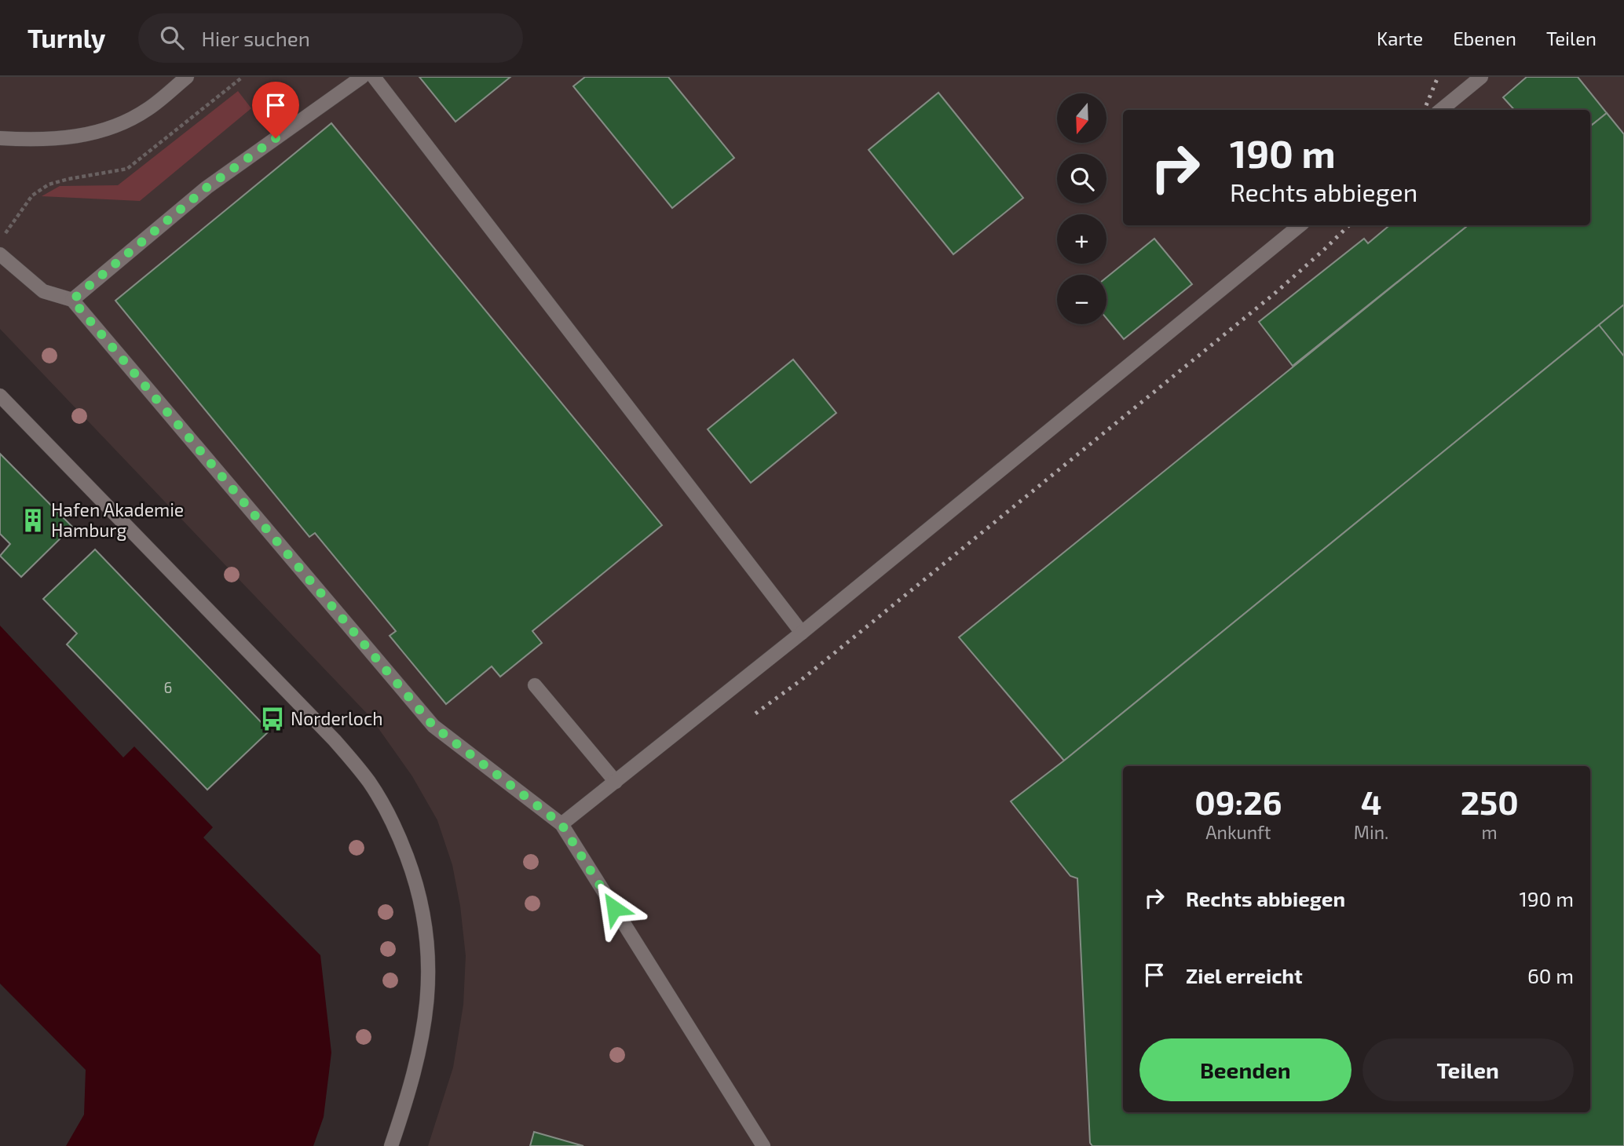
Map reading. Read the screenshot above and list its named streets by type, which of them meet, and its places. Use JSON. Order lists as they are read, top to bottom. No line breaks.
{"places":{"building":["Hafen Akademie Hamburg"],"bus stop":["Norderloch"]},"house_numbers":["6"],"north":"bottom","page":{"header":"Turnly","search":"Hier suchen","nav":["Karte","Ebenen","Teilen"],"map_buttons":["+","−"],"turn":["190 m","Rechts abbiegen"],"eta":["09:26","Ankunft","4","Min.","250","m"],"list":[{"name":"Rechts abbiegen","value":"190 m"},{"name":"Ziel erreicht","value":"60 m"}],"buttons":["Beenden","Teilen"]}}
